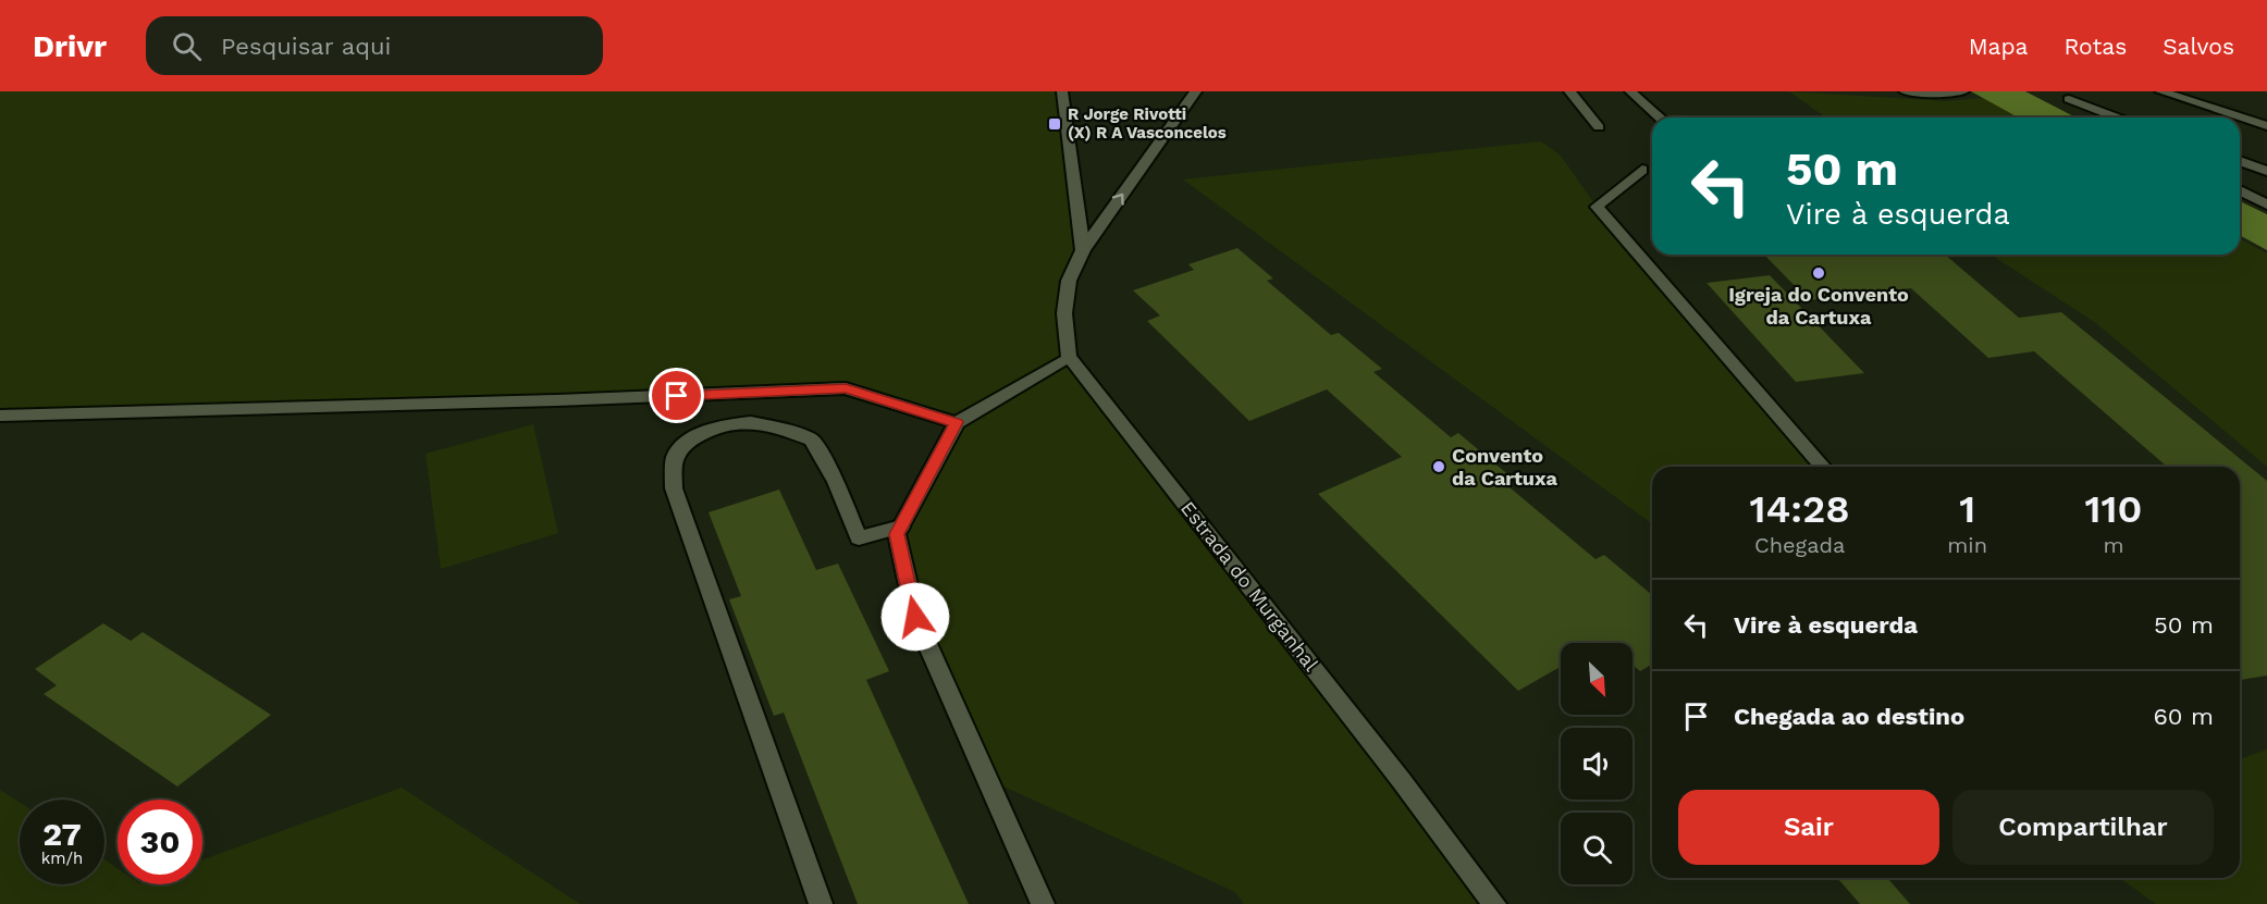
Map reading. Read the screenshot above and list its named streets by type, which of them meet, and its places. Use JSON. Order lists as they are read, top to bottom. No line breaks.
{"streets":{"street":["Estrada do Murganhal"]},"places":{"transit":["R Jorge Rivotti (X) R A Vasconcelos"],"other":["Igreja do Convento da Cartuxa","Convento da Cartuxa"]},"north":"bottom right","page":{"header":"Drivr","search":"Pesquisar aqui","nav":["Mapa","Rotas","Salvos"],"turn":["50 m","Vire à esquerda"],"eta":["14:28","Chegada","1","min","110","m"],"list":[{"name":"Vire à esquerda","value":"50 m"},{"name":"Chegada ao destino","value":"60 m"}],"buttons":["Sair","Compartilhar"],"speed":"27 km/h","limit":"30"}}
